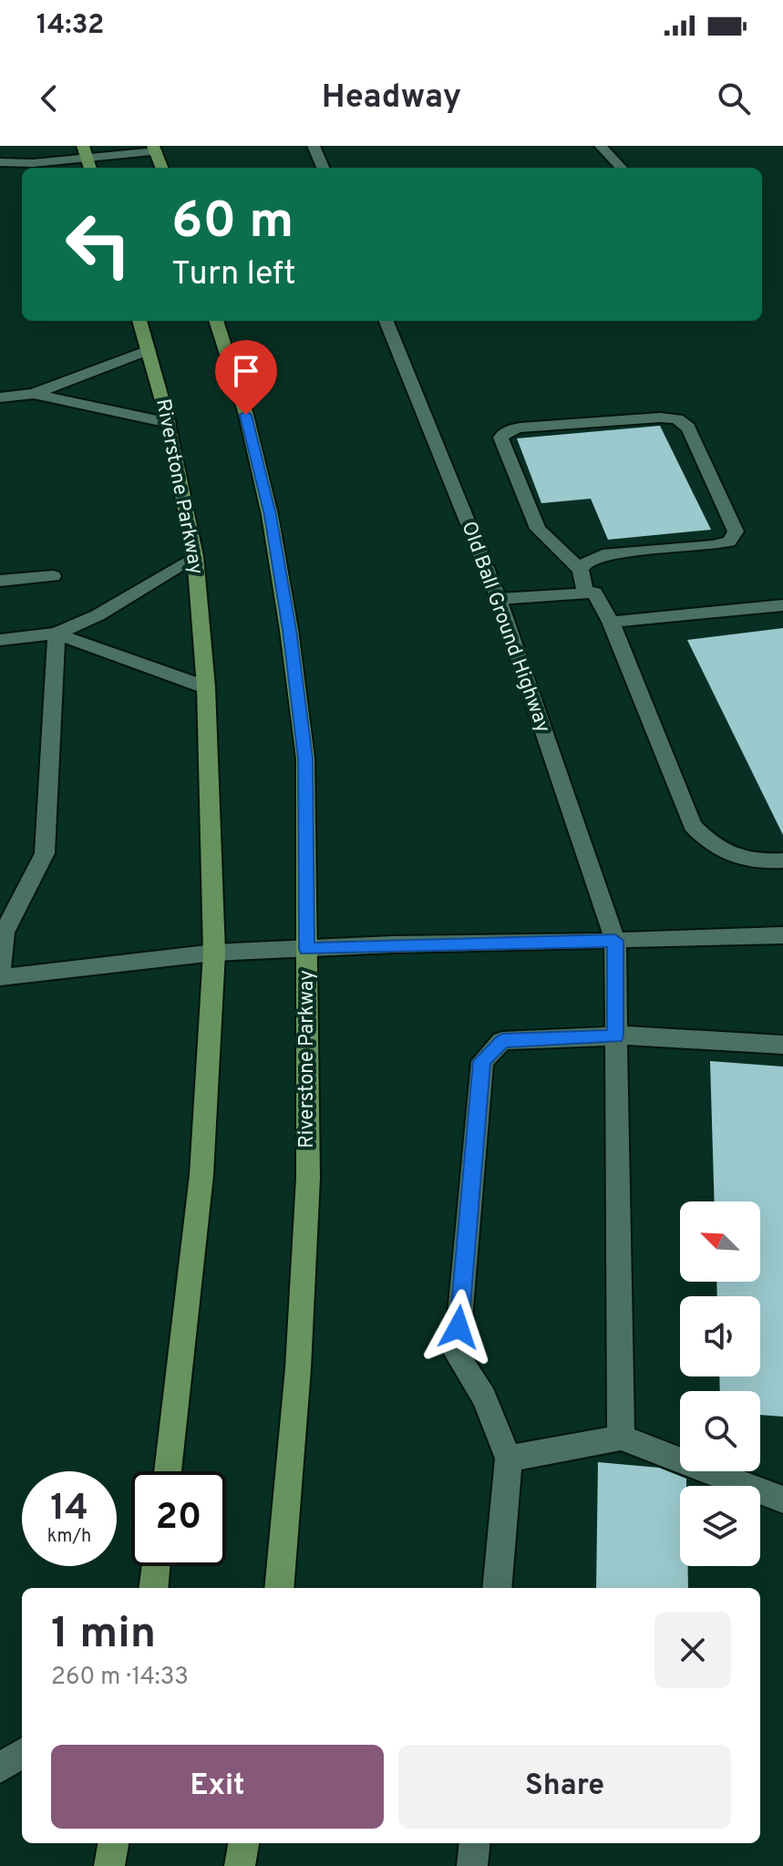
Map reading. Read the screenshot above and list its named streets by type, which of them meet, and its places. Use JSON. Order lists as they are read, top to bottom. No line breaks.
{"streets":{"main road":["Riverstone Parkway"],"street":["Old Ball Ground Highway"]},"north":"top left","page":{"status":"14:32","header":"Headway","turn":["60 m","Turn left"],"speed":"14 km/h","limit":"20","heading":["1 min","260 m · 14:33"],"buttons":["Exit","Share"]}}
